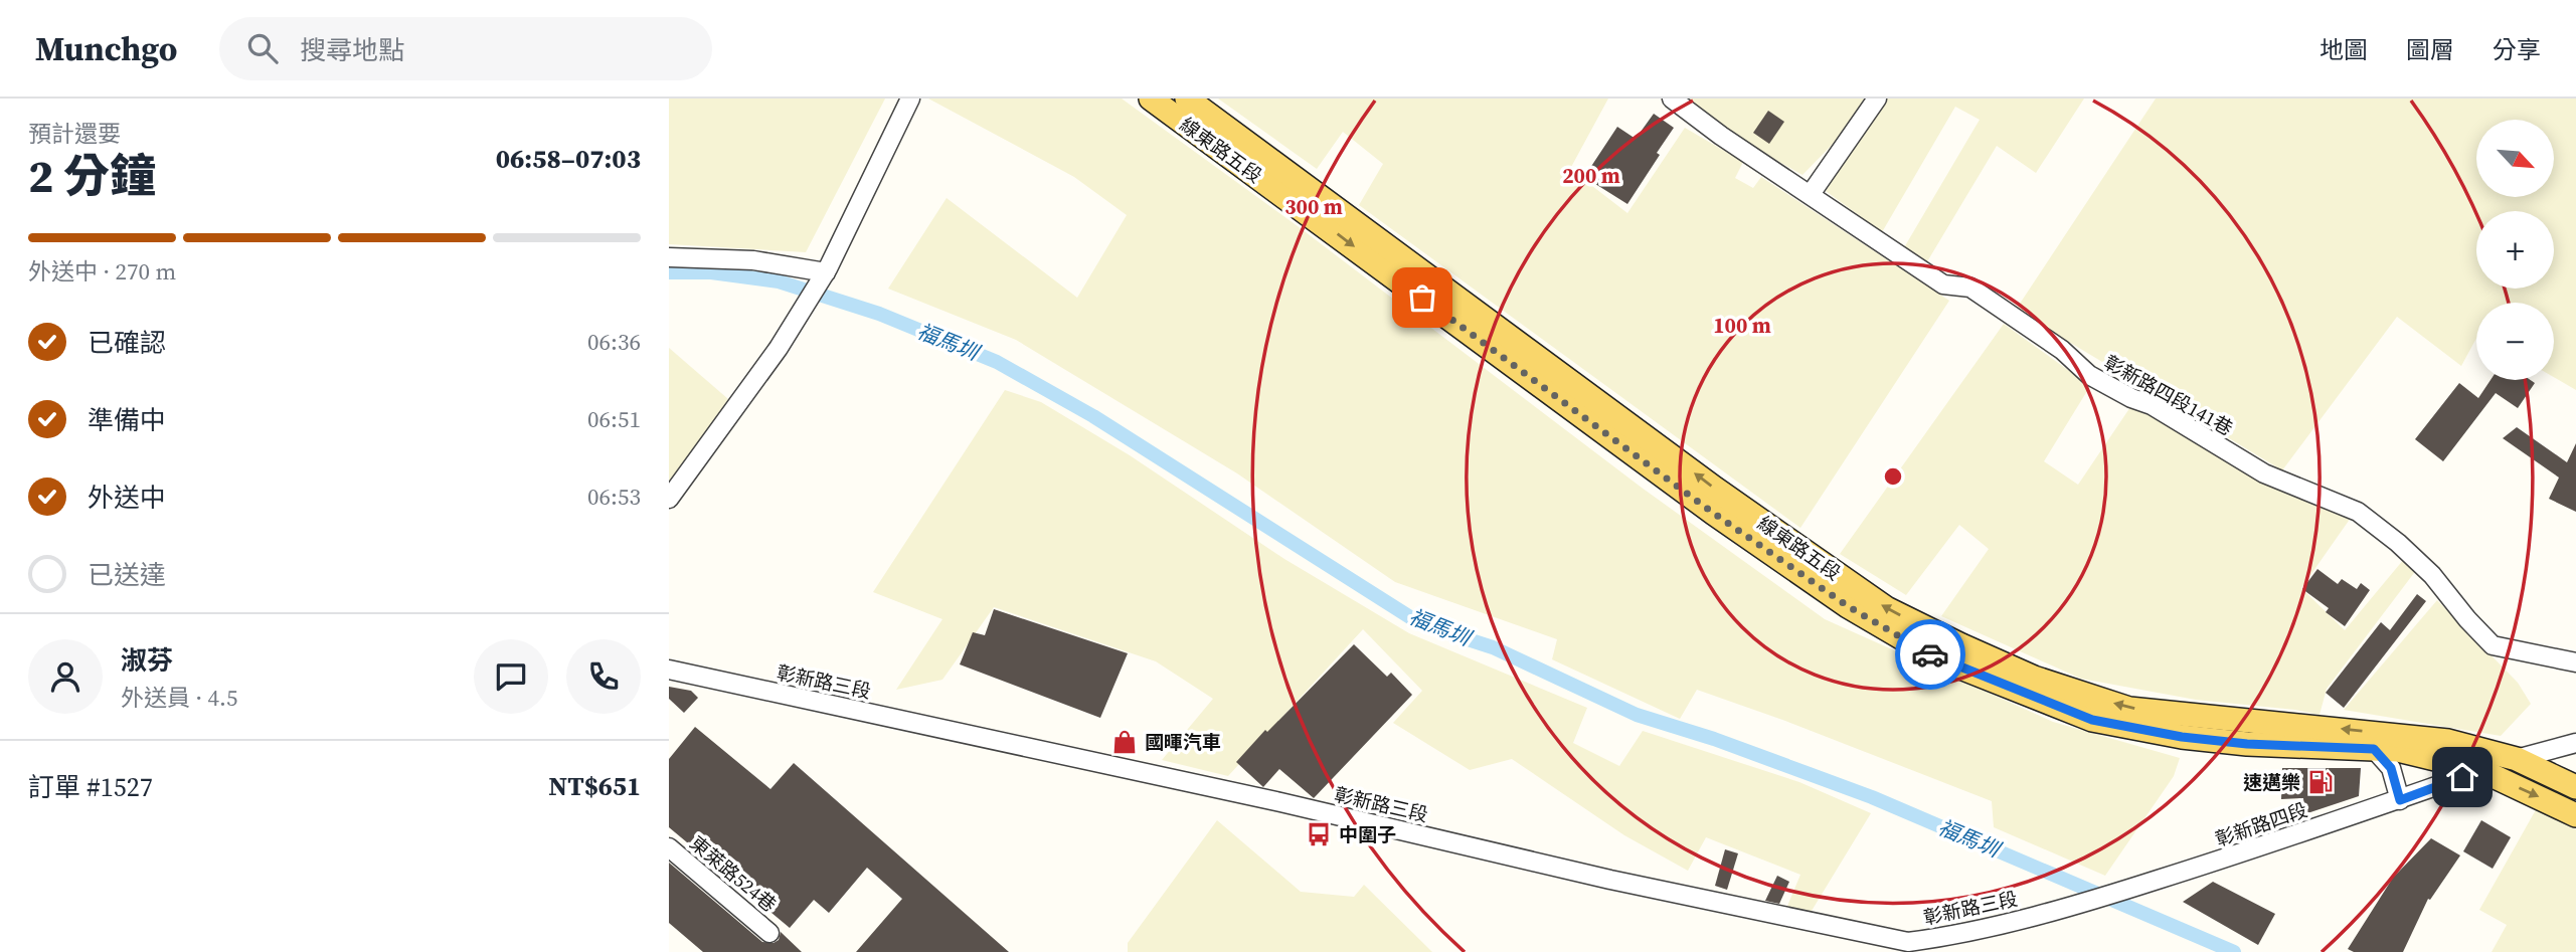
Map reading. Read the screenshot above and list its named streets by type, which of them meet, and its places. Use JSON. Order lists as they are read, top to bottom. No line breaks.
{"streets":{"main road":["線東路五段"],"street":["彰新路四段141巷","彰新路三段","彰新路四段","東萊路524巷"]},"crossings":[["線東路五段","彰新路四段"],["彰新路三段","彰新路四段"]],"water":["福馬圳"],"places":{"shop":["國暉汽車"],"fuel station":["速邁樂"],"bus stop":["中圍子"]},"north":"bottom right","page":{"header":"Munchgo","search":"搜尋地點","nav":["地圖","圖層","分享"],"heading":["2 分鐘","預計還要","06:58–07:03"],"panel":["淑芬","外送員 · 4.5","訂單 #1527","NT$651"],"map_buttons":["+","−"],"bar":"外送中 · 270 m","list":[["已確認","06:36"],["準備中","06:51"],["外送中","06:53"],"已送達"]},"rings":["200 m","300 m","100 m"]}
